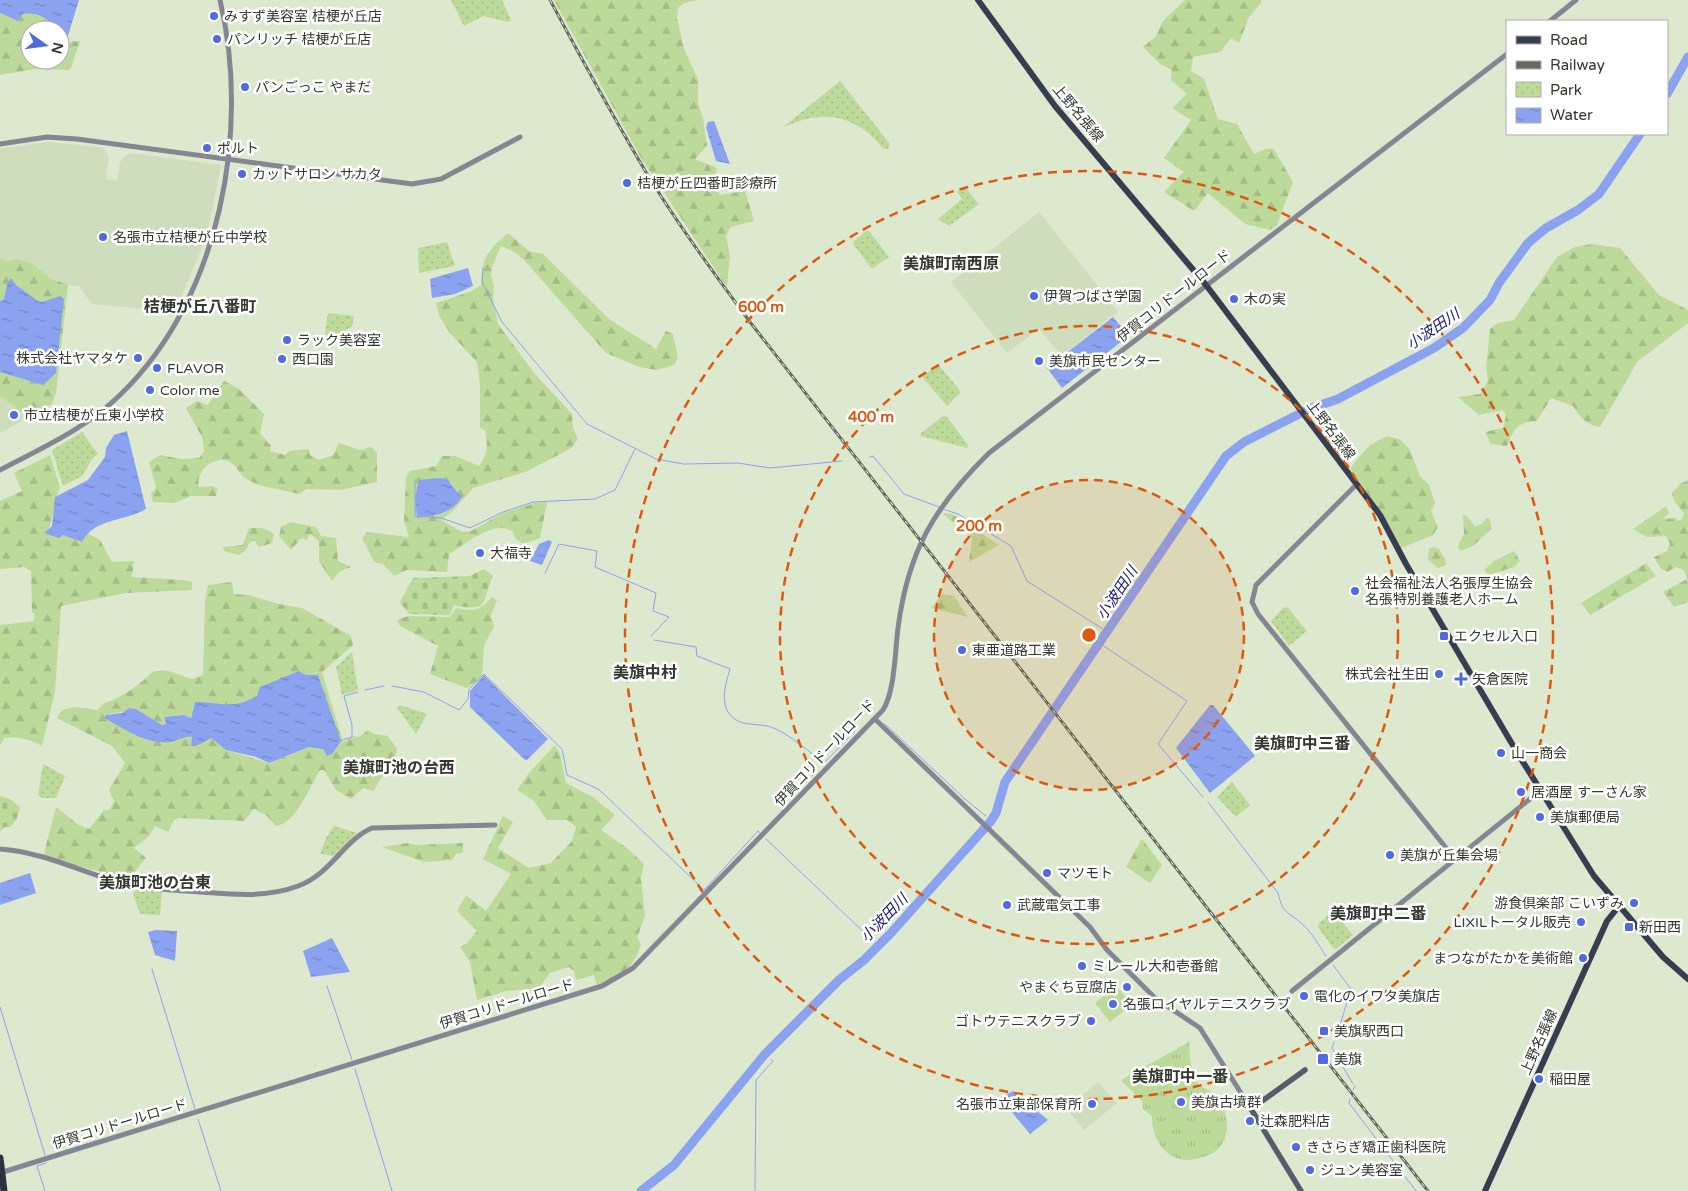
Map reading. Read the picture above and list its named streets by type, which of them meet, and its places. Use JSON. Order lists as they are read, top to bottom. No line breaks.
{"streets":{"main road":["上野名張線"],"street":["伊賀コリドールロード"]},"crossings":[["上野名張線","伊賀コリドールロード"]],"districts":["美旗町南西原","桔梗が丘八番町","美旗中村","美旗町中三番","美旗町池の台西","美旗町池の台東","美旗町中二番","美旗町中一番"],"water":["小波田川"],"places":{"other":["みすず美容室 桔梗が丘店","パンリッチ 桔梗が丘店","パンごっこ やまだ","ポルト","カットサロン サカタ","桔梗が丘四番町診療所","名張市立桔梗が丘中学校","伊賀つばさ学園","木の実","ラック美容室","株式会社ヤマタケ","西口園","美旗市民センター","FLAVOR","Color me","市立桔梗が丘東小学校","大福寺","社会福祉法人名張厚生協会 名張特別養護老人ホーム","東亜道路工業","株式会社生田","山一商会","居酒屋 すーさん家","美旗郵便局","美旗が丘集会場","マツモト","游食倶楽部 こいずみ","武蔵電気工事","LIXILトータル販売","まつながたかを美術館","ミレール大和壱番館","やまぐち豆腐店","電化のイワタ美旗店","名張ロイヤルテニスクラブ","ゴトウテニスクラブ","稲田屋","美旗古墳群","名張市立東部保育所","辻森肥料店","きさらぎ矯正歯科医院","ジュン美容室"],"transit":["エクセル入口","新田西","美旗駅西口","美旗"],"health":["矢倉医院"]},"legend":["Road","Railway","Park","Water"],"north":"right","rings":["600 m","400 m","200 m"]}
